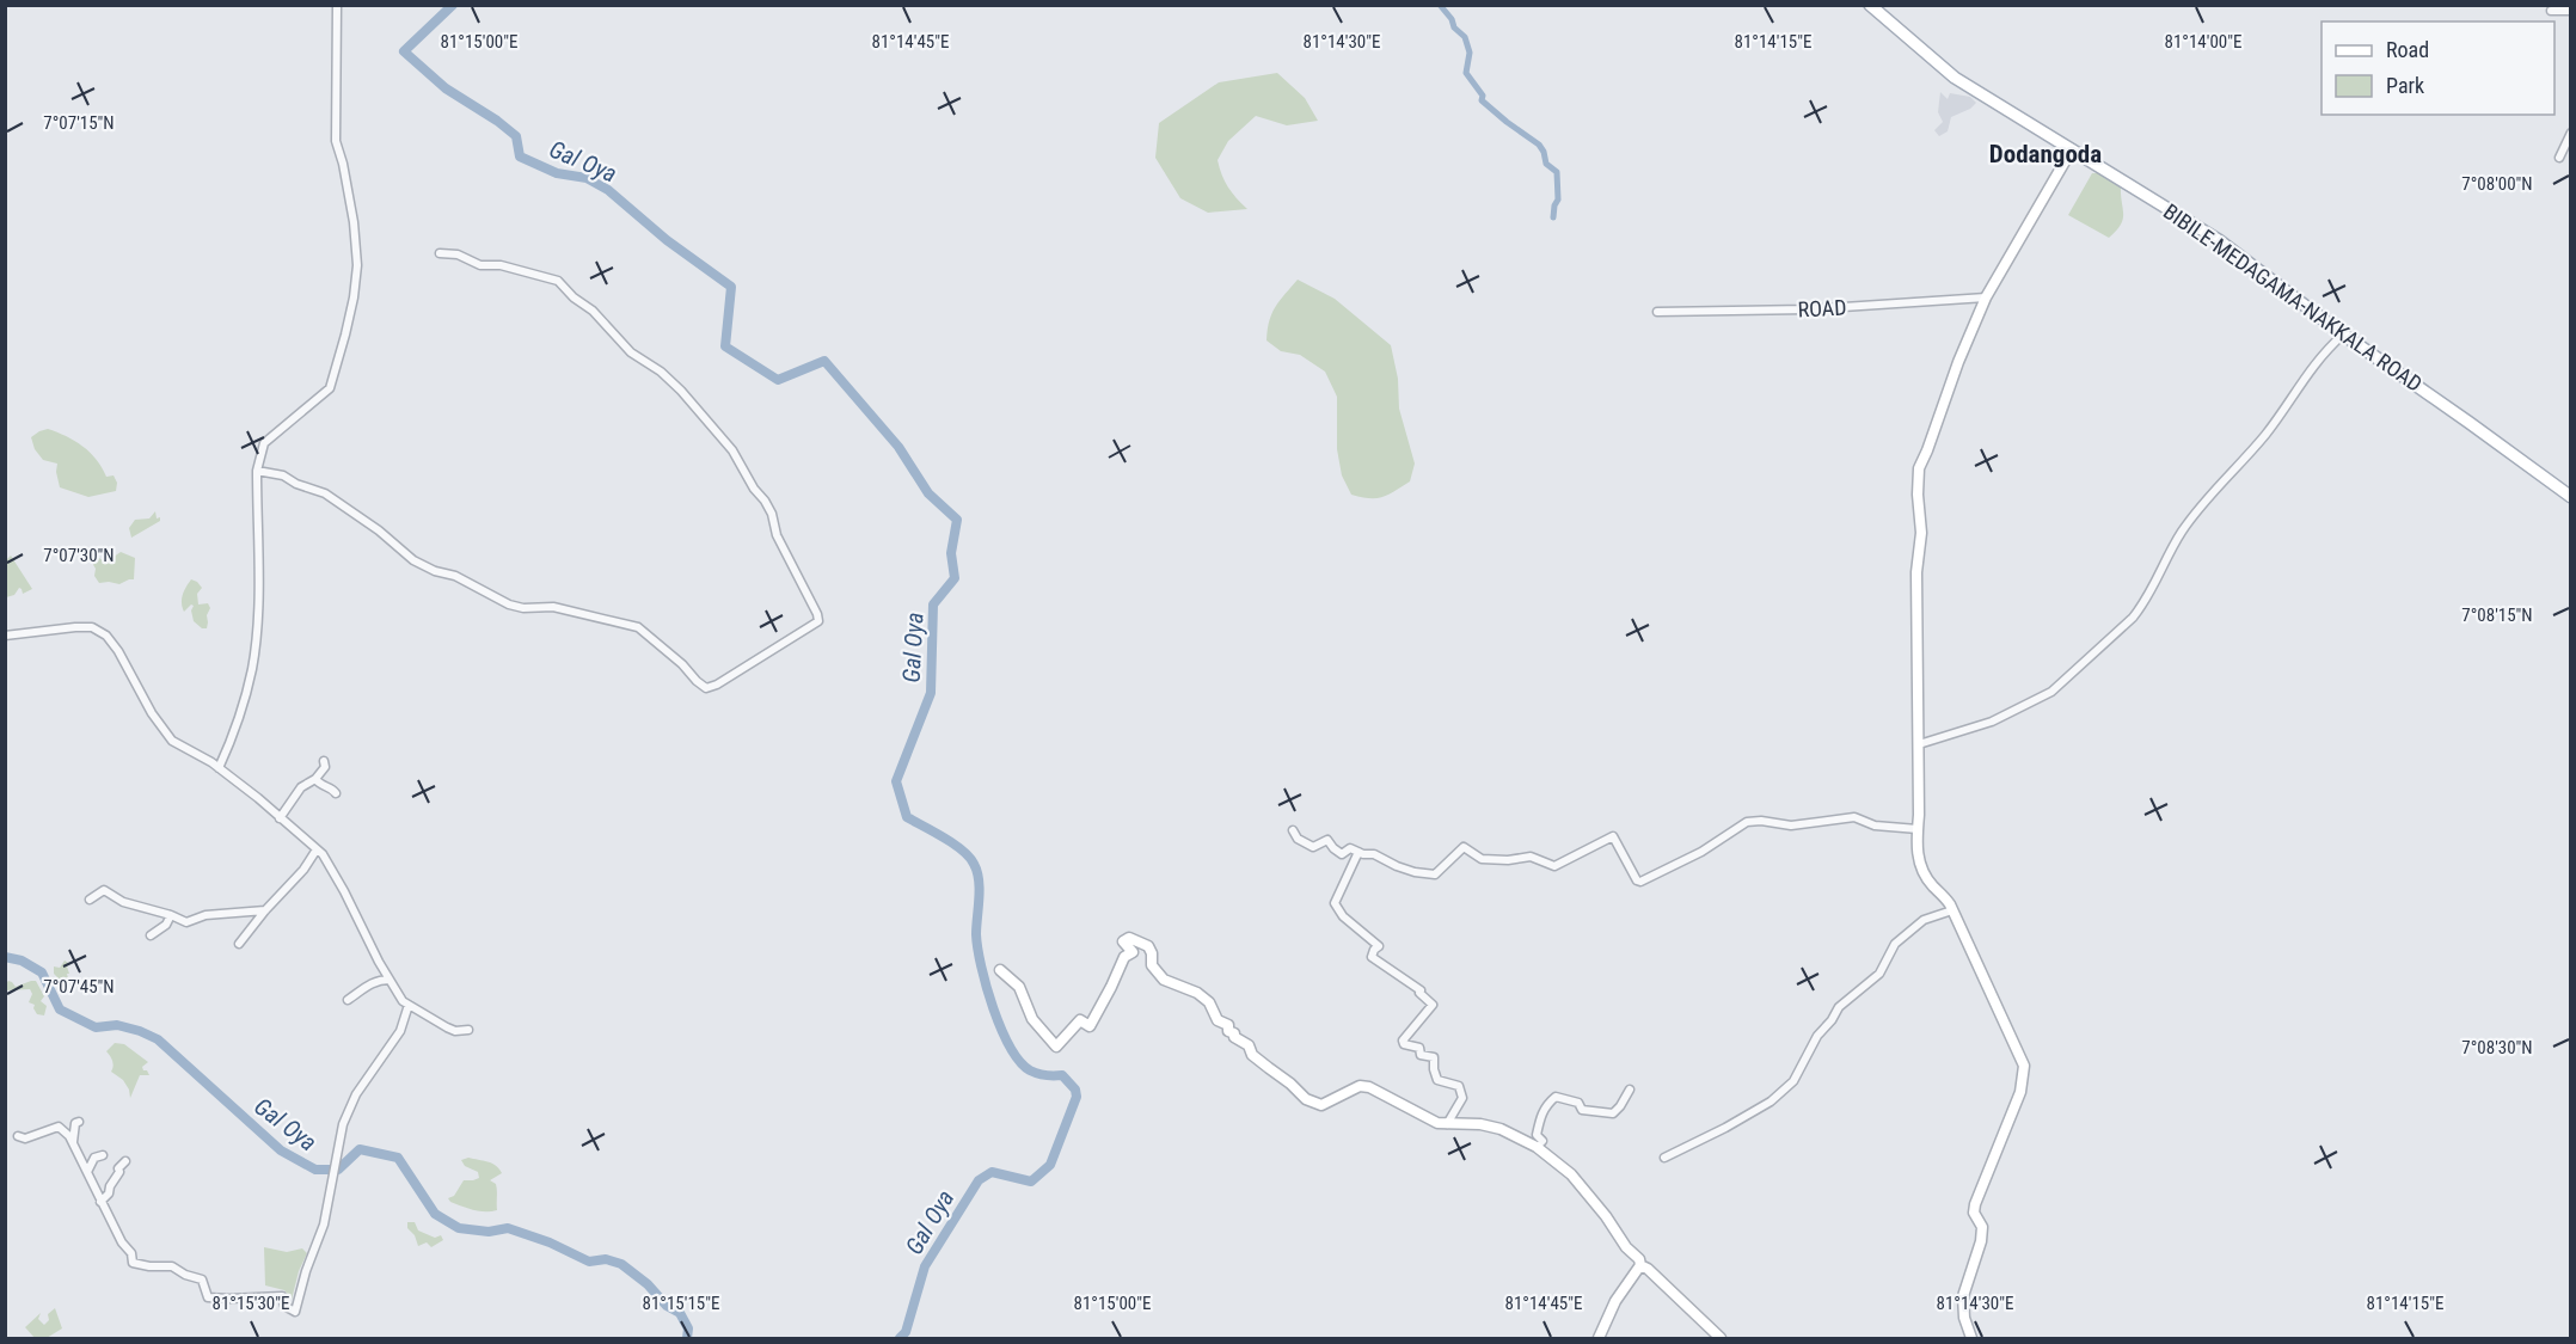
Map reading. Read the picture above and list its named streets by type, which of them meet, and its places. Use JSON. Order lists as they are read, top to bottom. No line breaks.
{"streets":{"main road":["BIBILE-MEDAGAMA-NAKKALA ROAD"],"street":["ROAD"]},"districts":["Dodangoda"],"water":["Gal Oya"],"legend":["Road","Park"],"coordinates":["81°15'00\"E","81°14'45\"E","81°14'30\"E","81°14'15\"E","81°14'00\"E","7°07'15\"N","7°08'00\"N","7°07'30\"N","7°08'15\"N","7°07'45\"N","7°08'30\"N","81°15'30\"E","81°15'15\"E"]}
